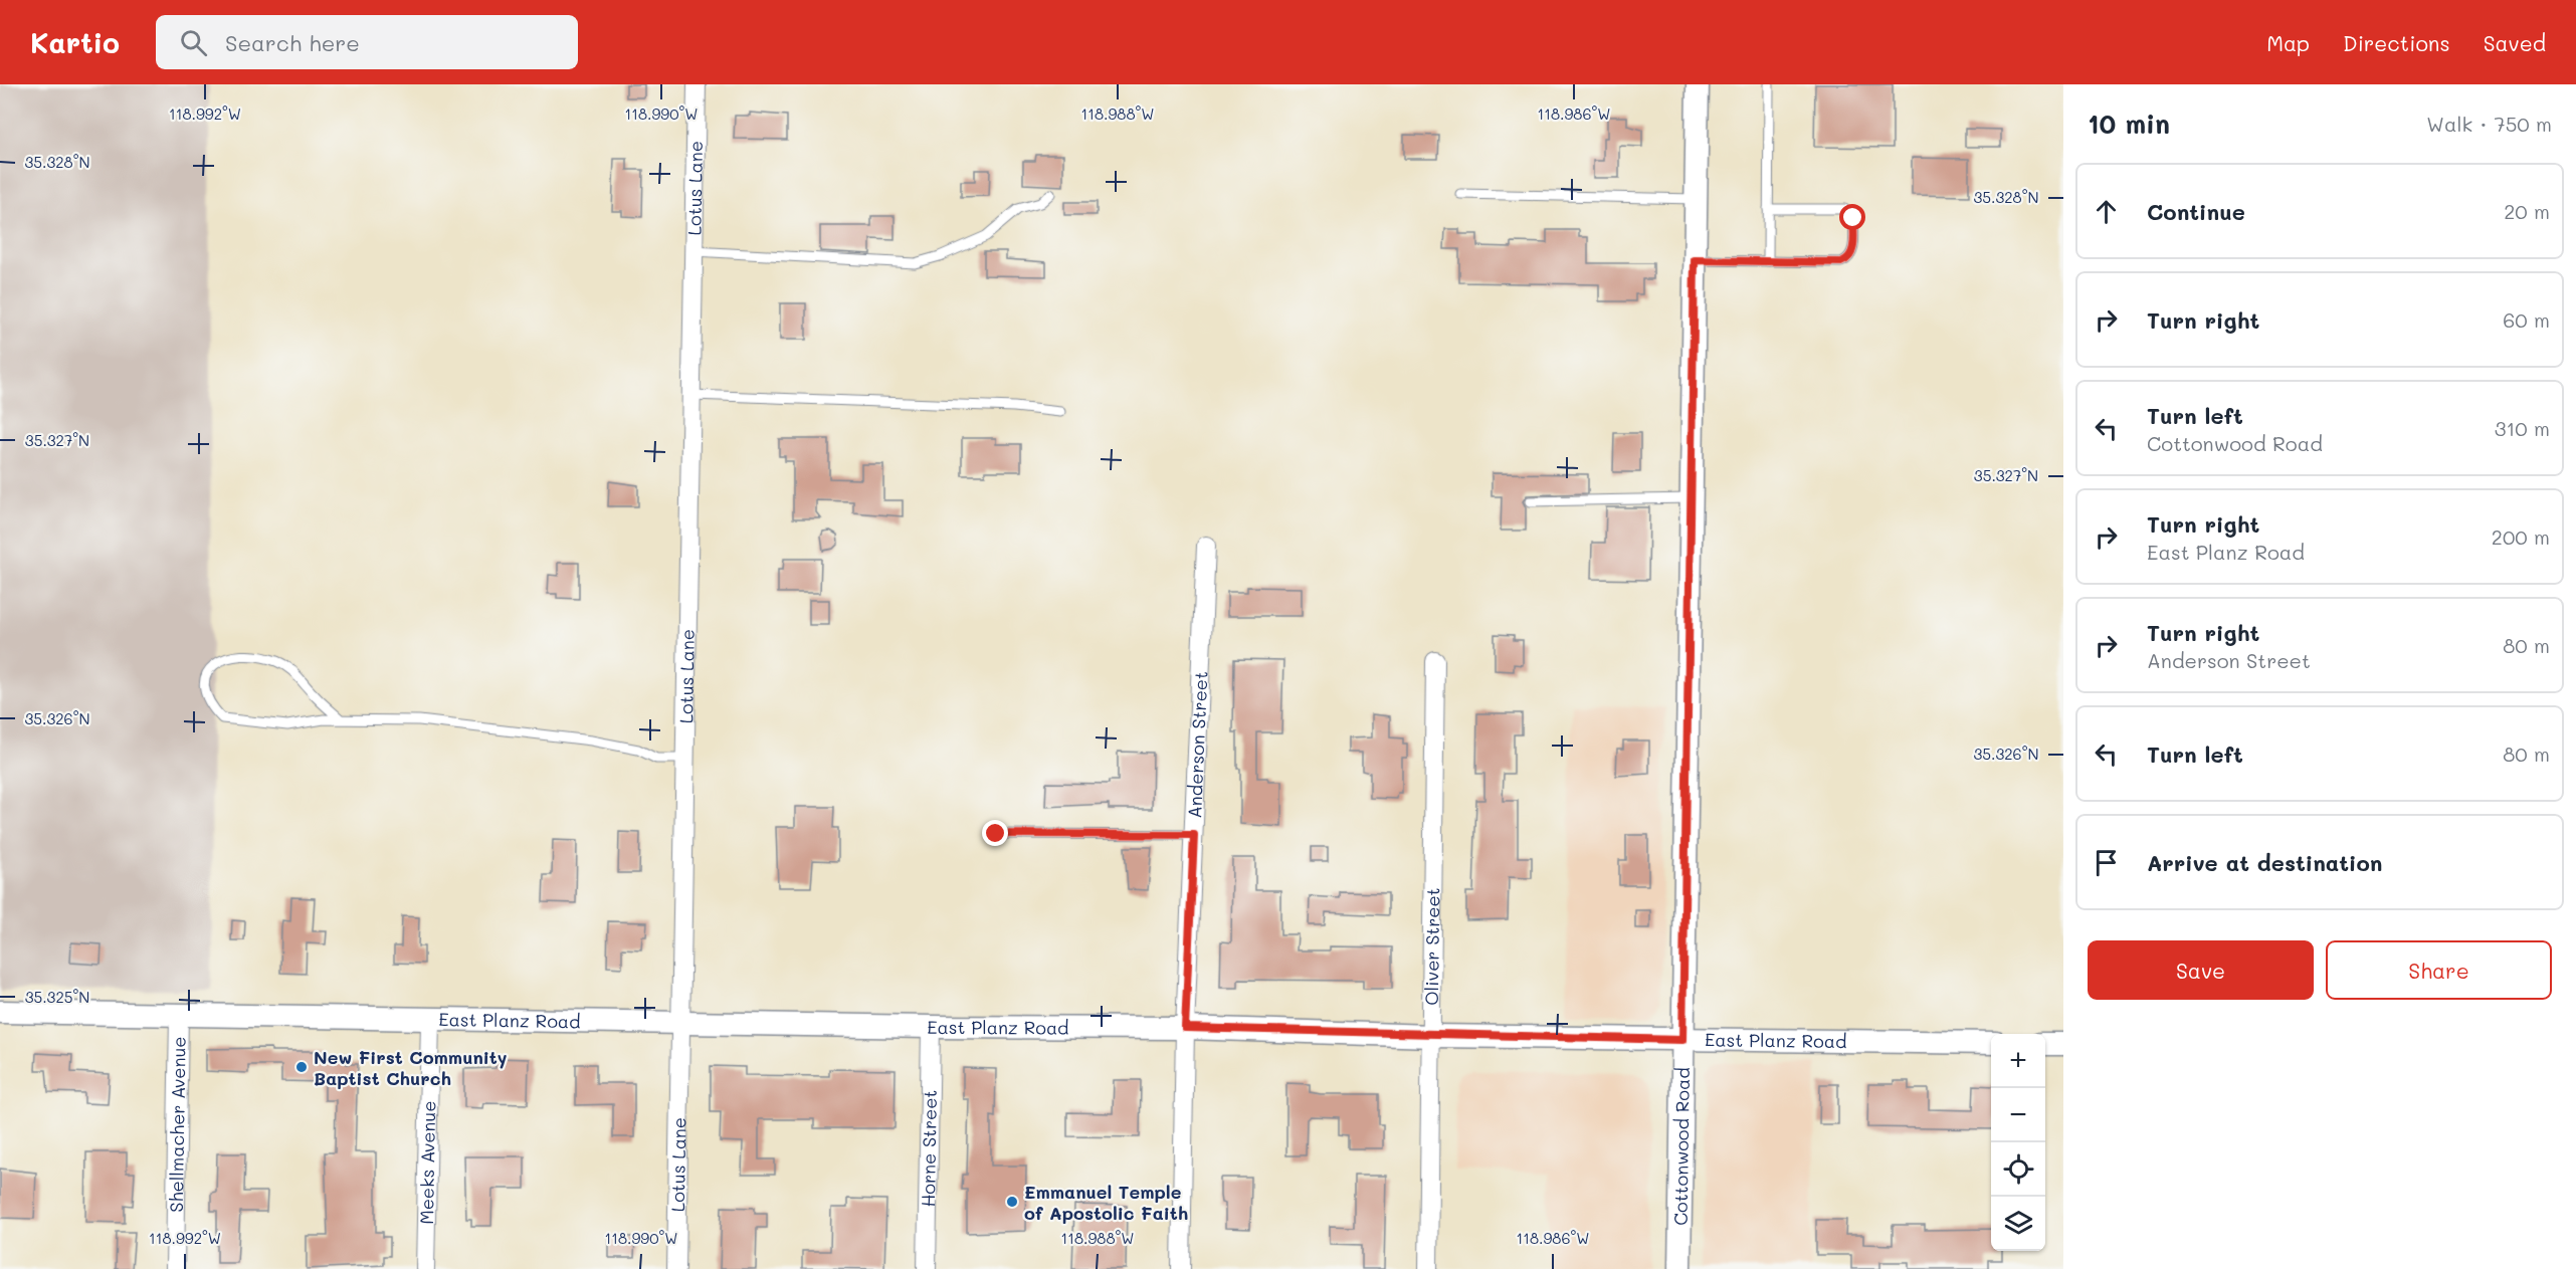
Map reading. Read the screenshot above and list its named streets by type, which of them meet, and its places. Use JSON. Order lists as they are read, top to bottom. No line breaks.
{"streets":{"street":["Lotus Lane","Anderson Street","Oliver Street","East Planz Road","Shellmacher Avenue","Cottonwood Road","Horne Street","Meeks Avenue"]},"crossings":[["Lotus Lane","East Planz Road"],["Anderson Street","East Planz Road"],["Oliver Street","East Planz Road"],["East Planz Road","Shellmacher Avenue"],["East Planz Road","Cottonwood Road"],["East Planz Road","Horne Street"],["East Planz Road","Meeks Avenue"]],"places":["New First Community Baptist Church","Emmanuel Temple of Apostolic Faith"],"page":{"header":"Kartio","search":"Search here","nav":["Map","Directions","Saved"],"heading":["10 min","Walk · 750 m"],"list":[["Continue","20 m"],["Turn right","60 m"],["Turn left","Cottonwood Road","310 m"],["Turn right","East Planz Road","200 m"],["Turn right","Anderson Street","80 m"],["Turn left","80 m"],"Arrive at destination"],"buttons":["Save","Share"],"map_buttons":["+","−"]},"coordinates":["118.992°W","118.990°W","118.988°W","118.986°W","35.328°N","35.327°N","35.326°N","35.325°N"]}
